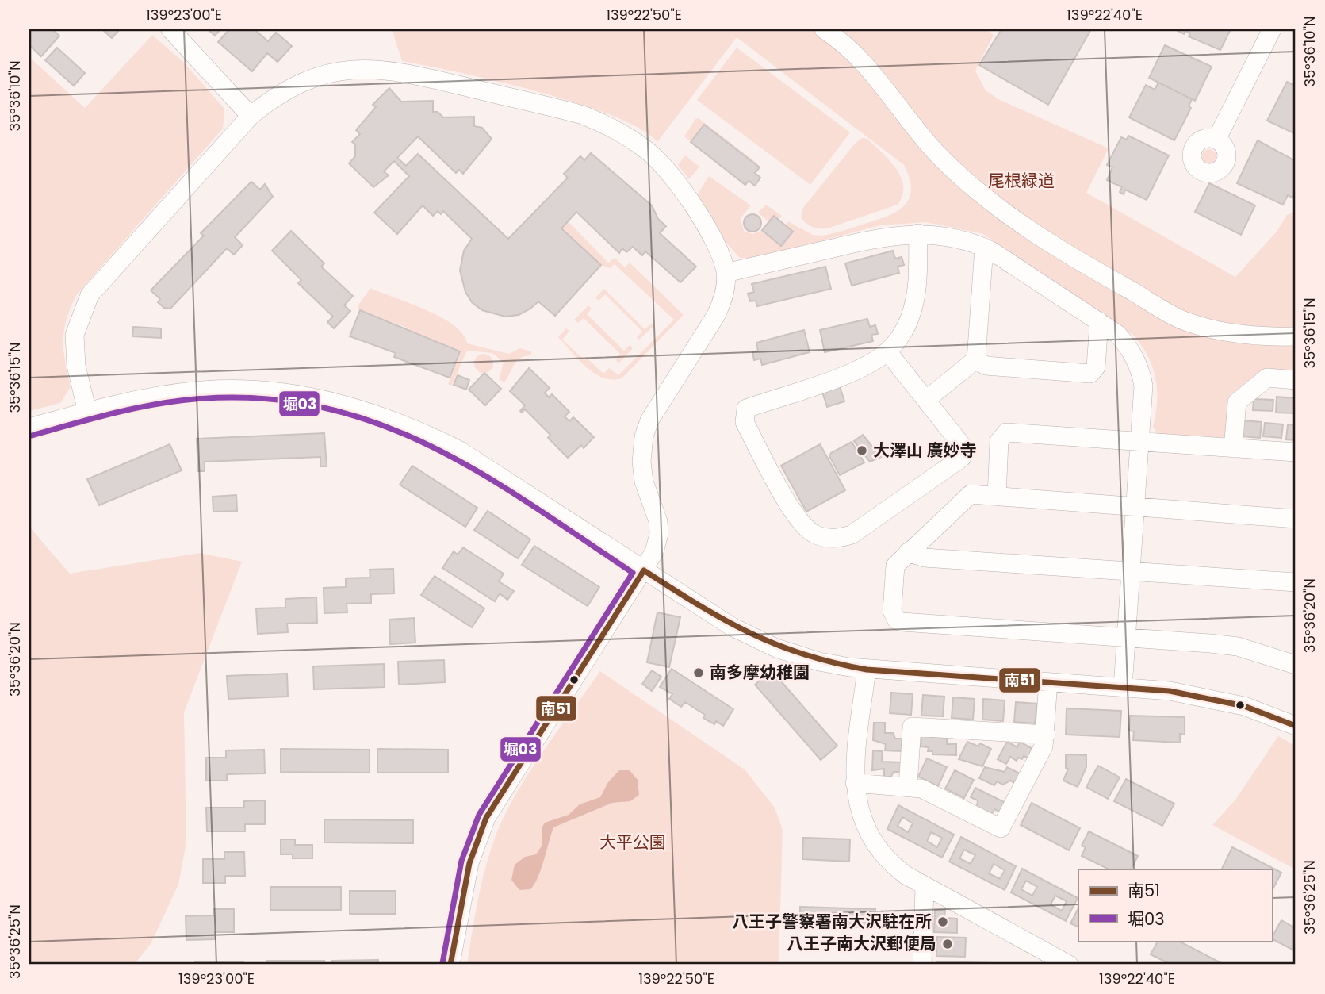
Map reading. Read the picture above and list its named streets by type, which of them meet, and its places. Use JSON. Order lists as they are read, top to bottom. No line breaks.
{"parks":["尾根緑道","大平公園"],"places":["大澤山 廣妙寺","南多摩幼稚園","八王子警察署南大沢駐在所","八王子南大沢郵便局"],"lines":["transit line 堀03","transit line 南51"],"legend":["南51","堀03"],"coordinates":["139°23'00\"E","139°22'50\"E","139°22'40\"E","35°36'10\"N","35°36'15\"N","35°36'20\"N","35°36'25\"N"]}
